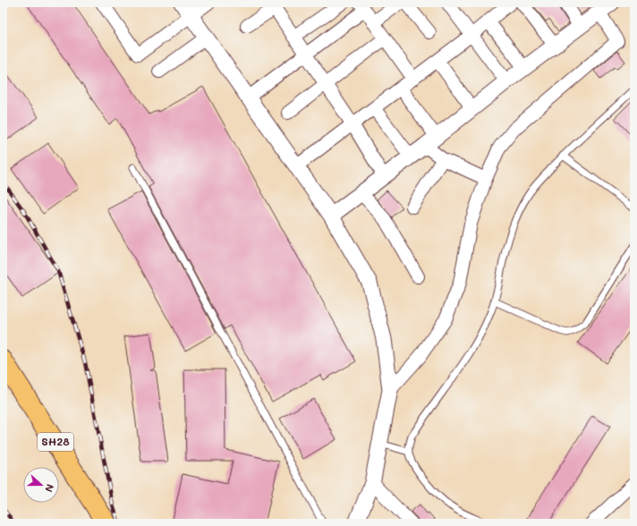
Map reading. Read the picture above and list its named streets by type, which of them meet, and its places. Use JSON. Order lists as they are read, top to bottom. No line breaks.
{"streets":{"main road":["SH28"]},"north":"right"}
